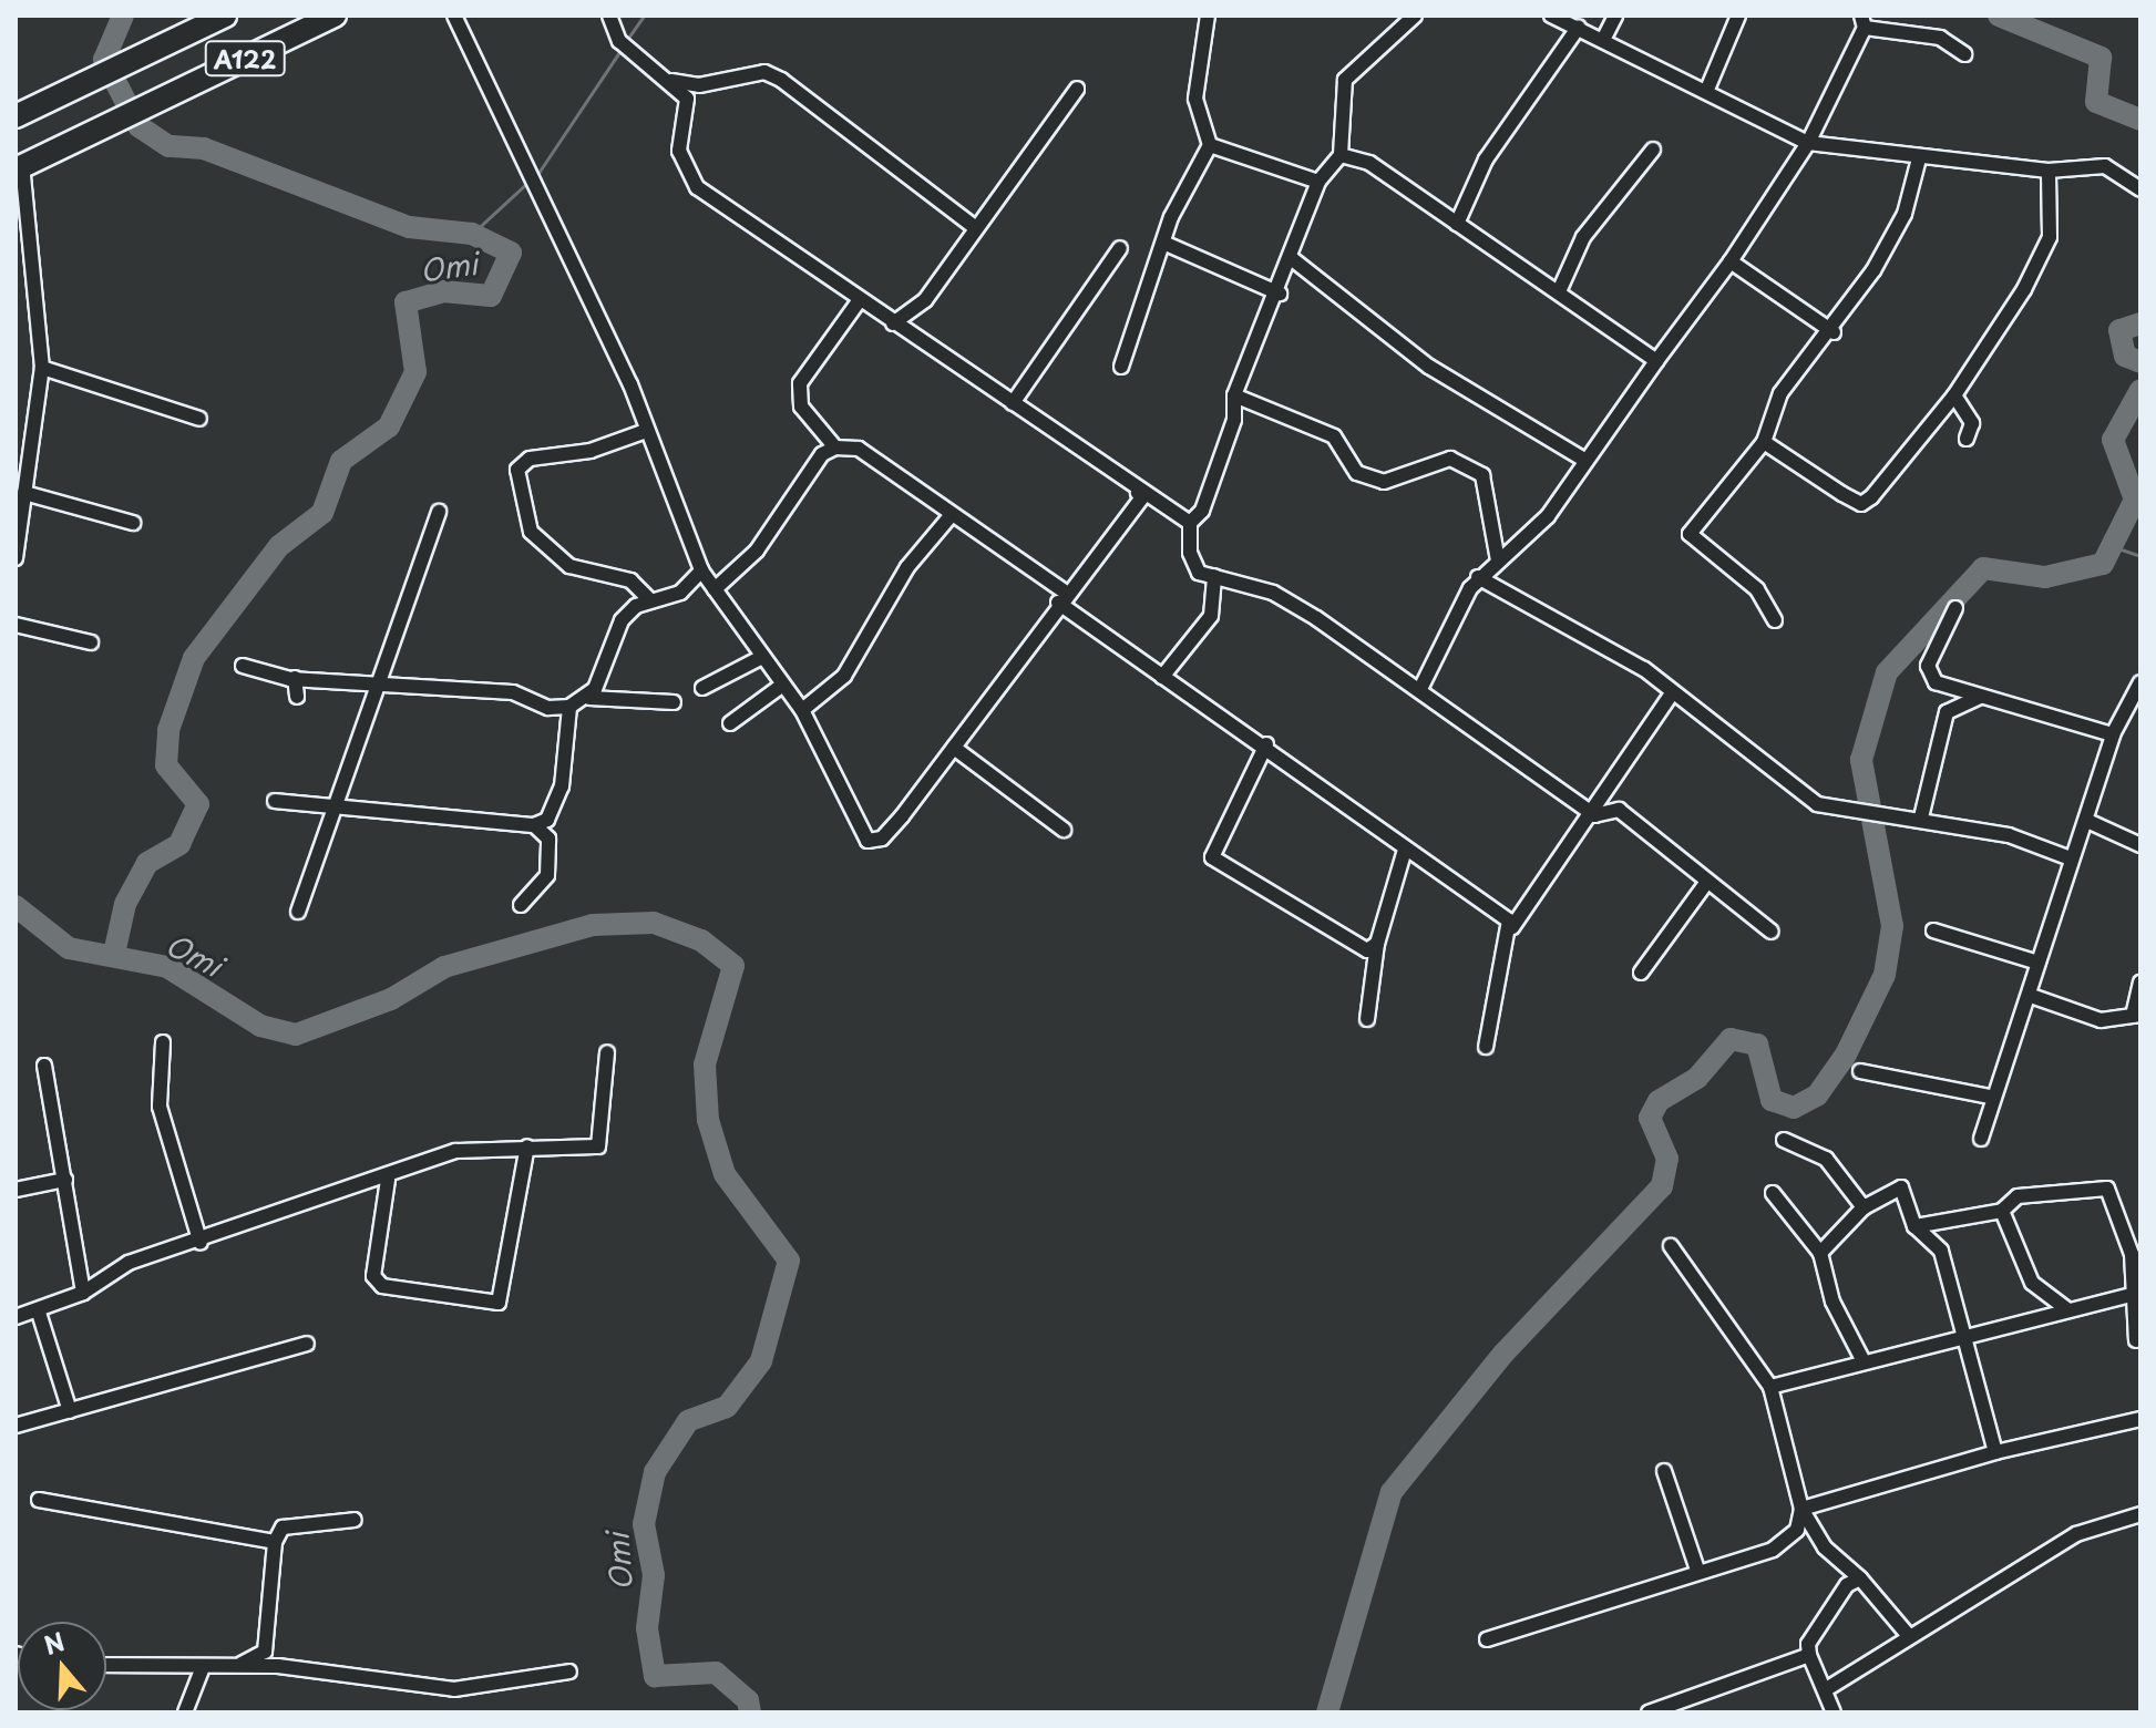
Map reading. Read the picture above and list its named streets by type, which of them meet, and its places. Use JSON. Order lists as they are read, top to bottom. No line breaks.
{"streets":{"highway":["A122"]},"water":["Omi"],"north":"top"}
